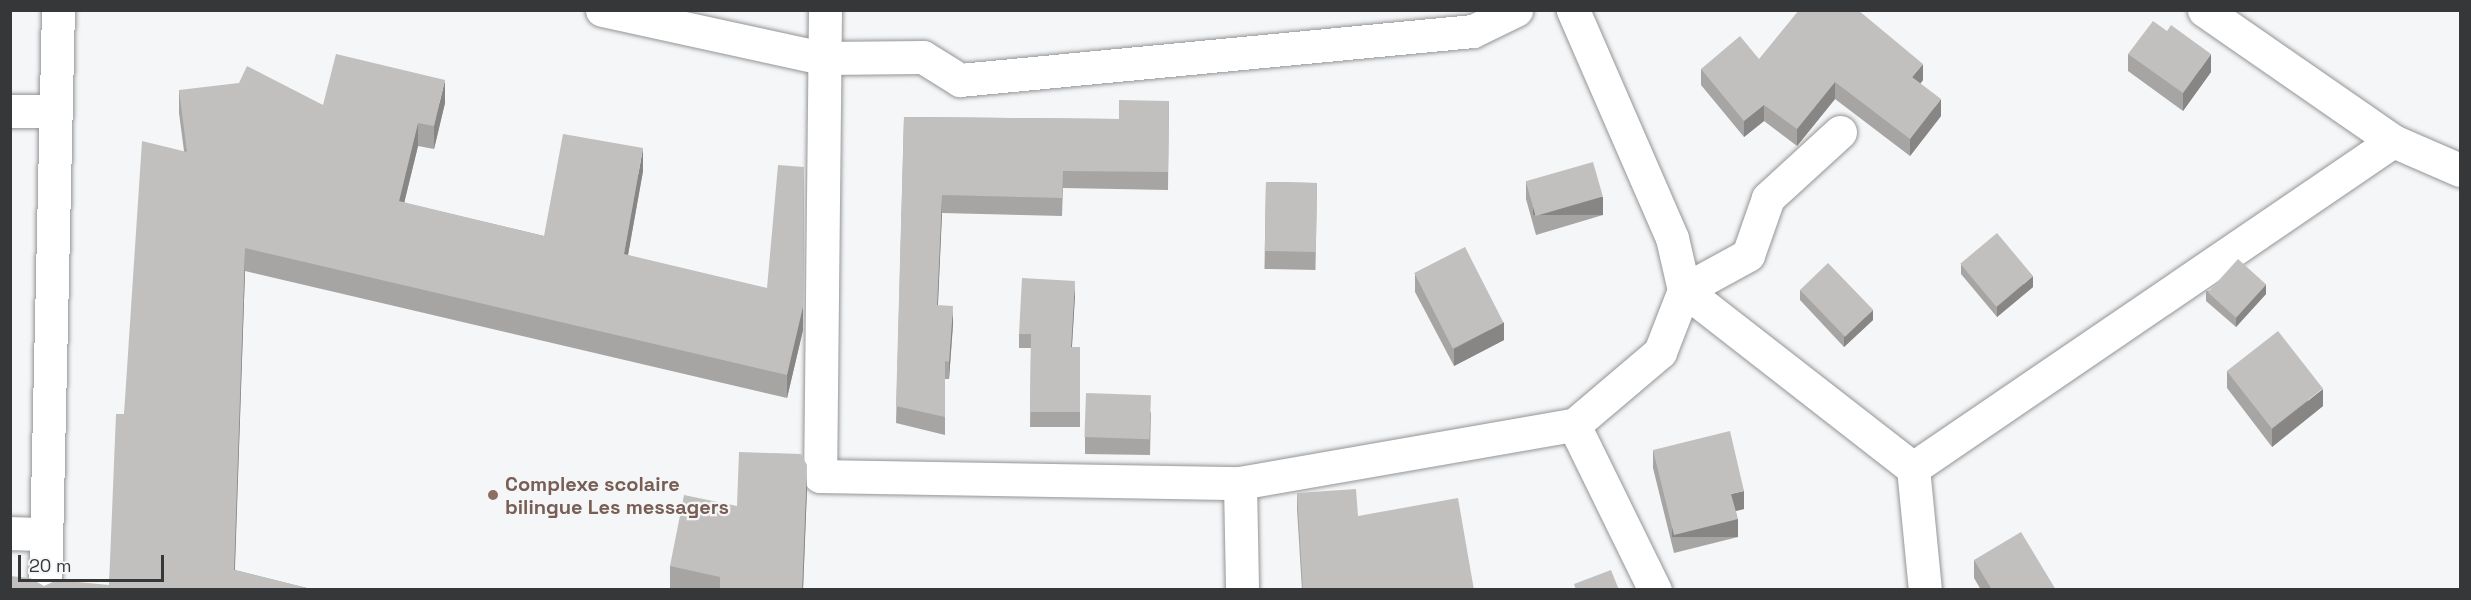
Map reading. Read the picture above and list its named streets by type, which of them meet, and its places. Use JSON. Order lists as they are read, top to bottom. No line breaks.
{"places":["Complexe scolaire bilingue Les messagers"],"scale_bar":"20 m"}
